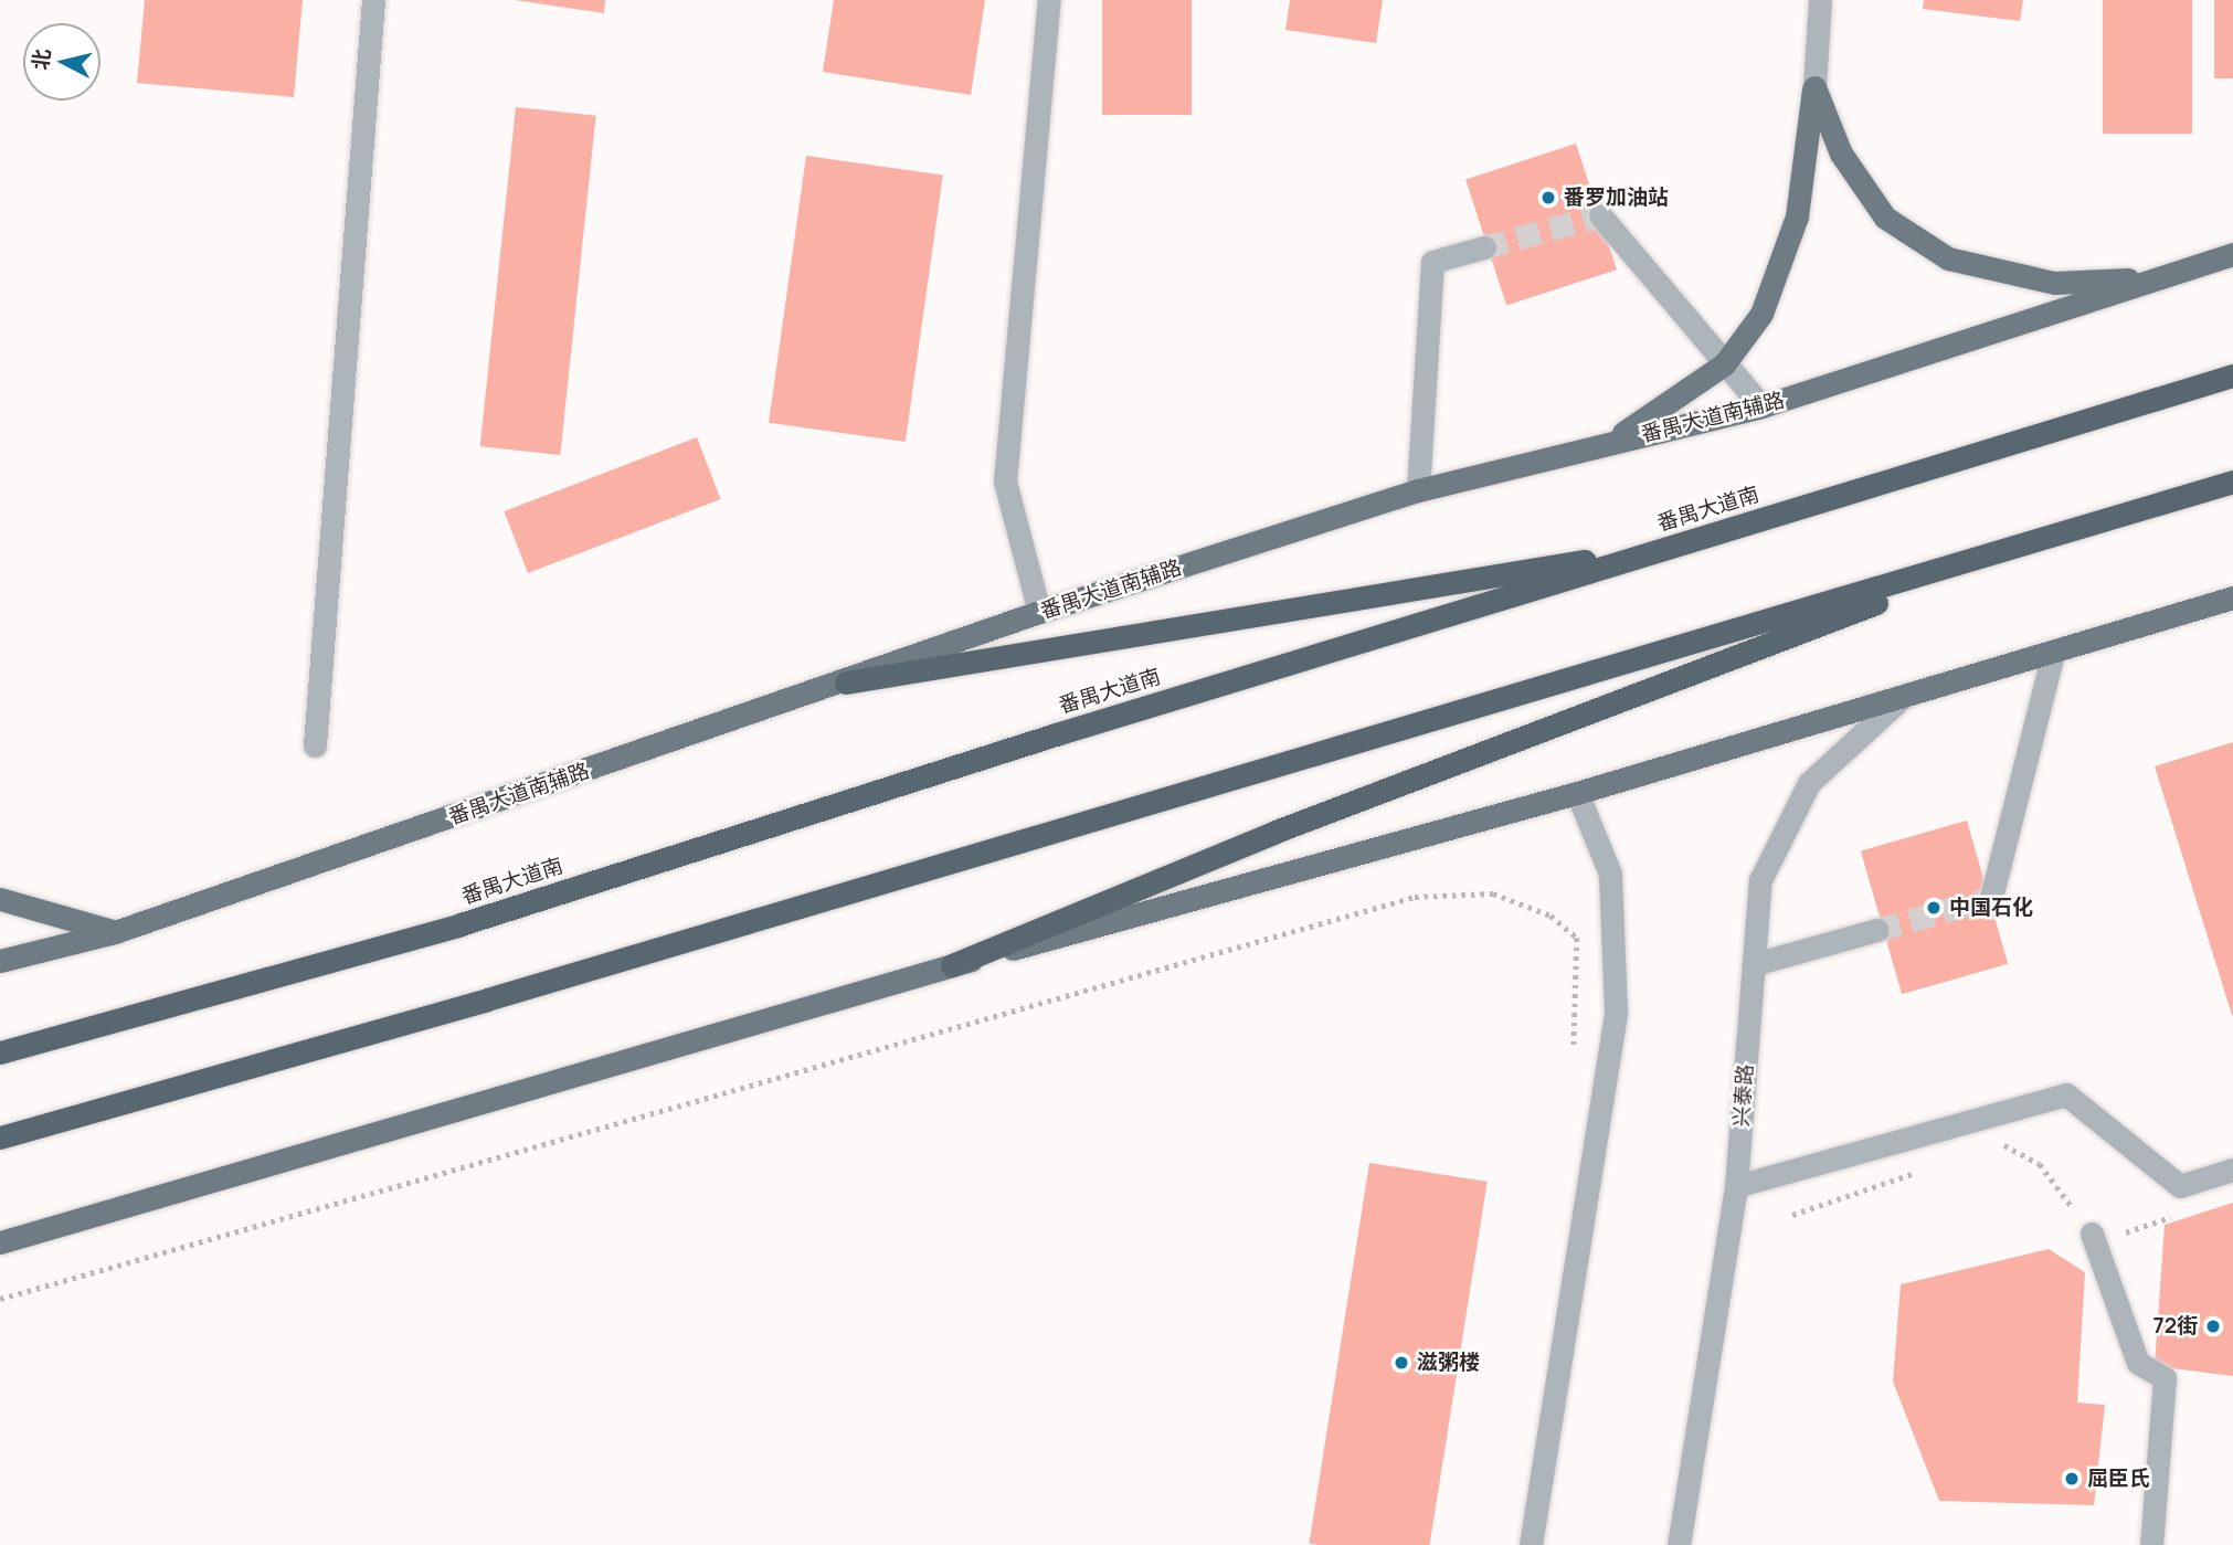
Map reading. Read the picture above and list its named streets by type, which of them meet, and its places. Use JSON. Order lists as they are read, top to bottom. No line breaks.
{"streets":{"highway":["番禺大道南"],"main road":["番禺大道南辅路"],"street":["兴泰路"]},"places":["番罗加油站","中国石化","72街","滋粥楼","屈臣氏"],"north":"left"}
